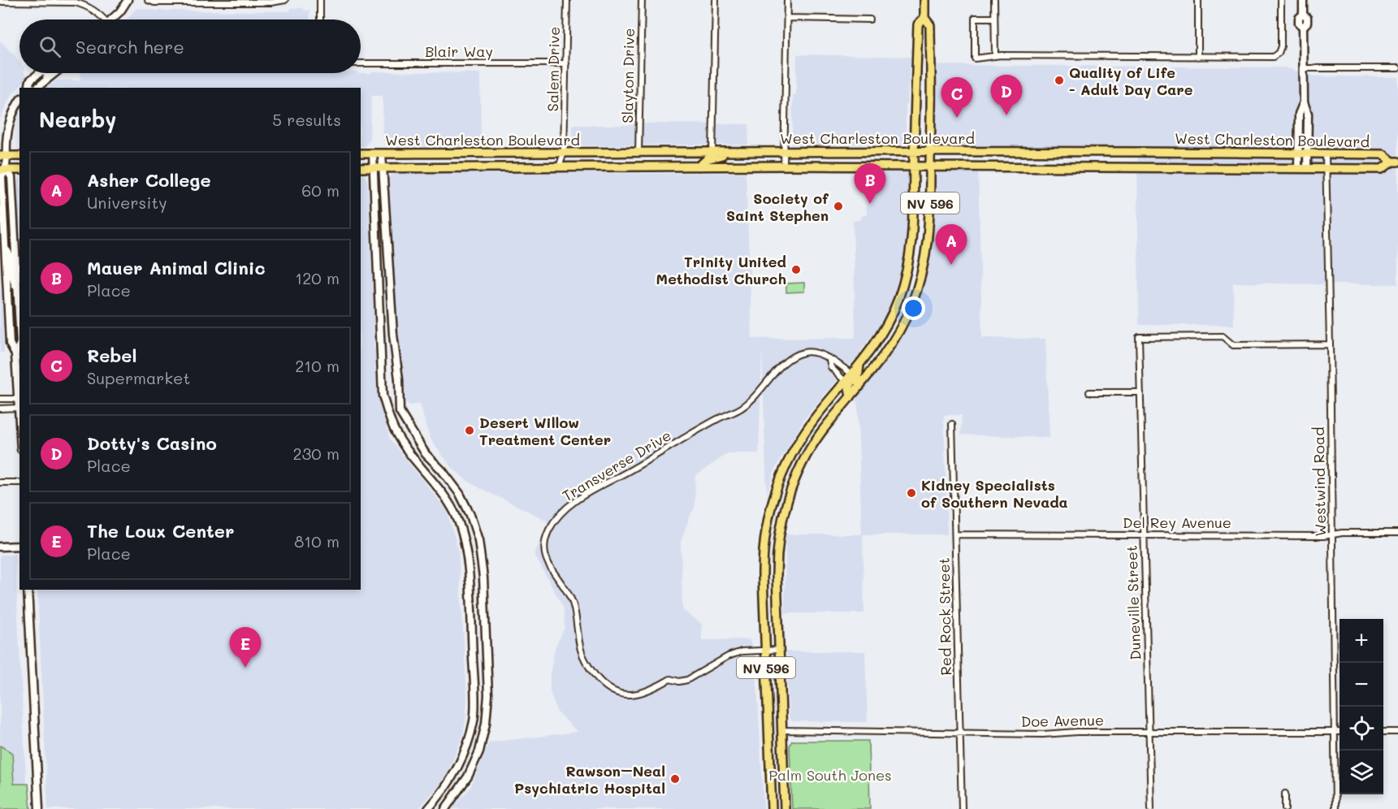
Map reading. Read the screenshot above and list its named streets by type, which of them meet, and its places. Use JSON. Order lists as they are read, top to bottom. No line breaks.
{"streets":{"main road":["West Charleston Boulevard","NV 596"],"street":["Blair Way","Salem Drive","Slayton Drive","Transverse Drive","Westwind Road","Del Rey Avenue","Duneville Street","Red Rock Street","Doe Avenue"]},"crossings":[["Blair Way","Salem Drive"],["Salem Drive","West Charleston Boulevard"],["Slayton Drive","West Charleston Boulevard"],["West Charleston Boulevard","NV 596"],["West Charleston Boulevard","Westwind Road"],["NV 596","Transverse Drive"],["NV 596","Doe Avenue"],["Westwind Road","Del Rey Avenue"],["Westwind Road","Duneville Street"],["Westwind Road","Doe Avenue"],["Del Rey Avenue","Duneville Street"],["Del Rey Avenue","Red Rock Street"],["Duneville Street","Doe Avenue"],["Red Rock Street","Doe Avenue"]],"parks":["Palm South Jones"],"places":["Quality of Life - Adult Day Care","Society of Saint Stephen","Trinity United Methodist Church","Desert Willow Treatment Center","Kidney Specialists of Southern Nevada","Rawson–Neal Psychiatric Hospital"],"page":{"search":"Search here","pins":["D","C","B","A","E"],"heading":["Nearby","5 results"],"list":[{"mark":"A","name":"Asher College","note":"University","value":"60 m"},{"mark":"B","name":"Mauer Animal Clinic","note":"Place","value":"120 m"},{"mark":"C","name":"Rebel","note":"Supermarket","value":"210 m"},{"mark":"D","name":"Dotty's Casino","note":"Place","value":"230 m"},{"mark":"E","name":"The Loux Center","note":"Place","value":"810 m"}],"map_buttons":["+","−"]}}
